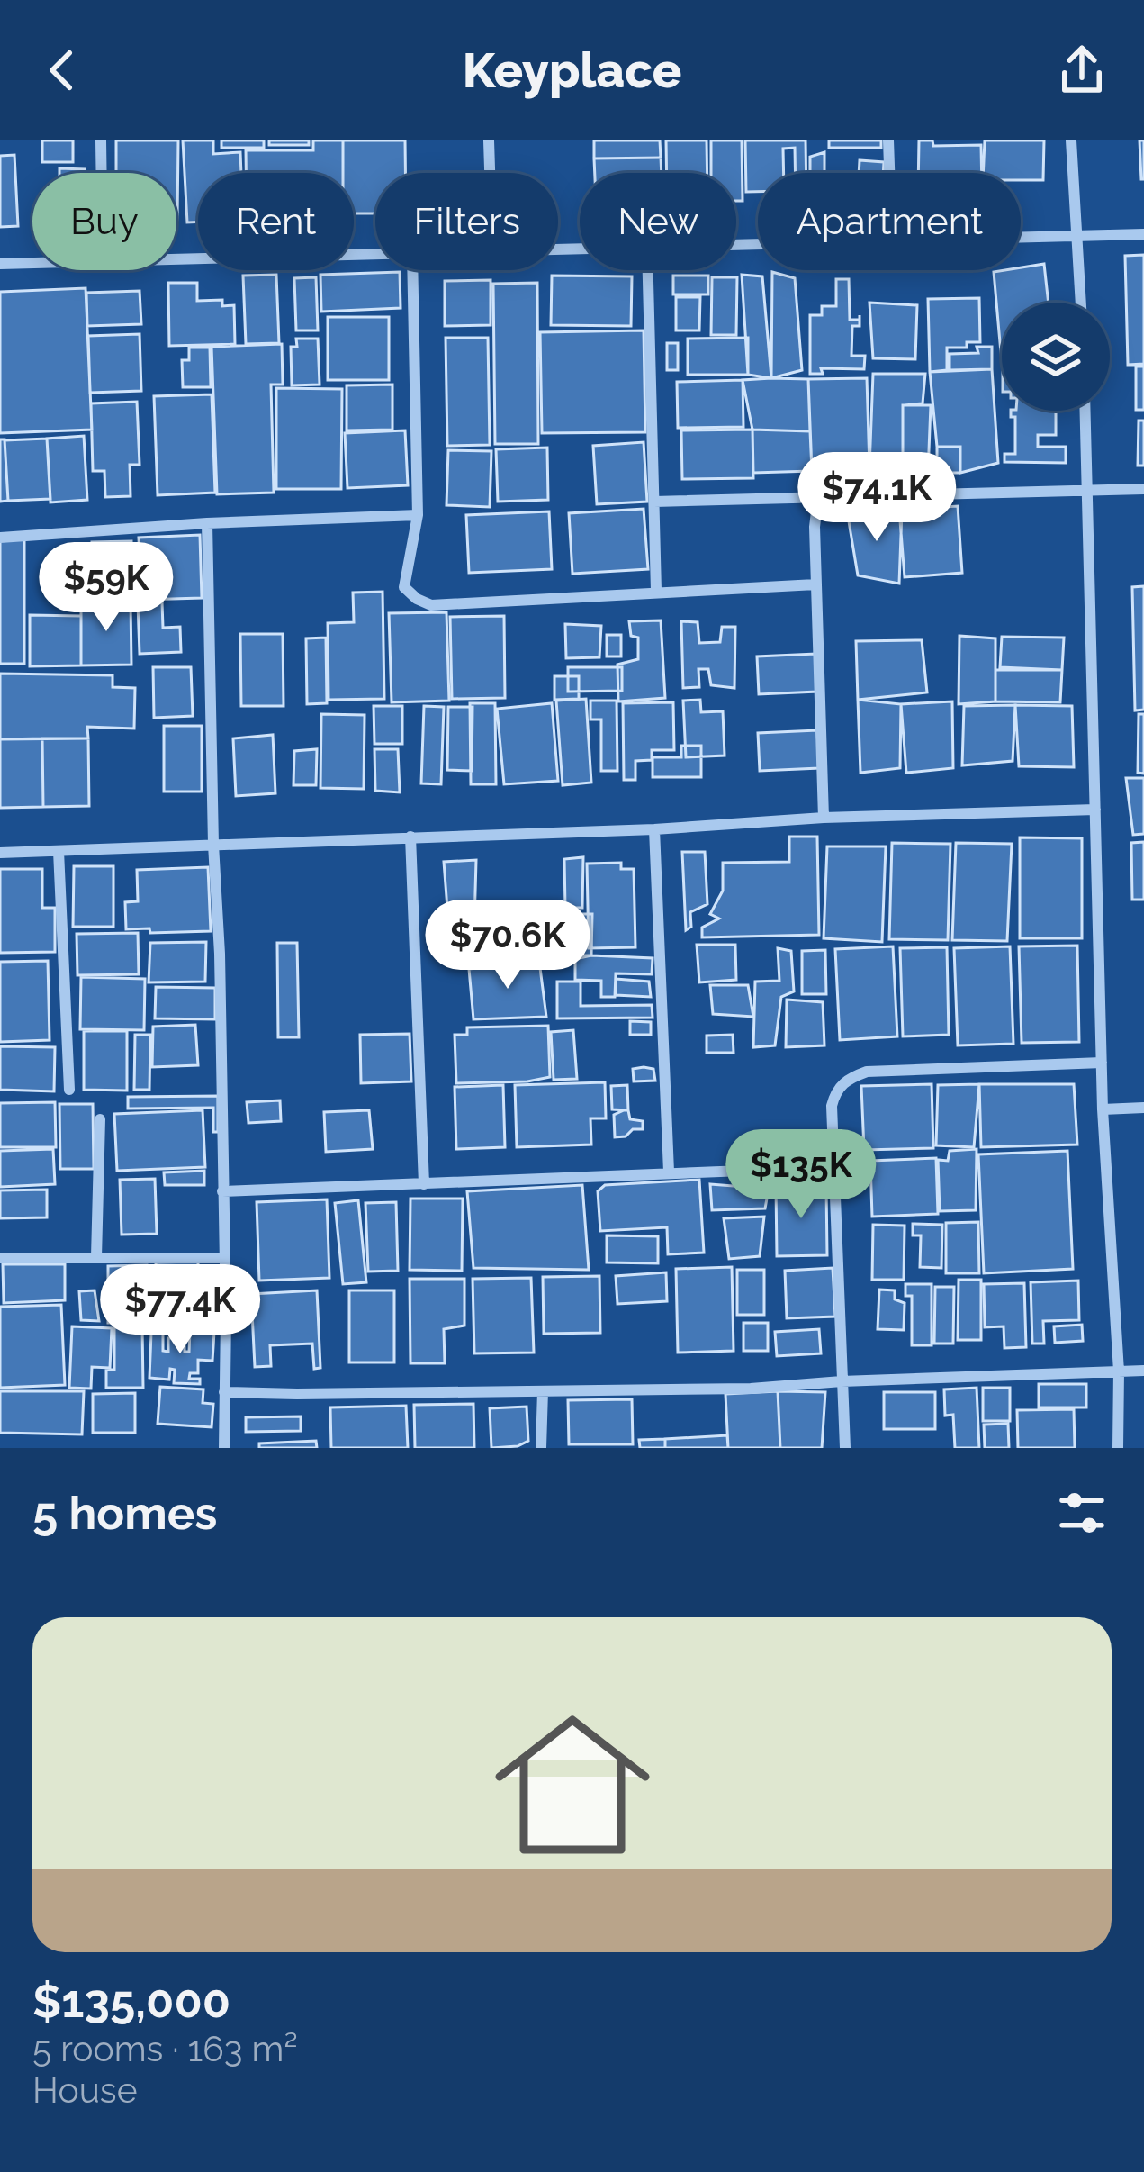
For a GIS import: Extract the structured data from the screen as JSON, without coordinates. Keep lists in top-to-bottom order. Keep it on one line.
{"page":{"header":"Keyplace","chip":["Buy","Rent","Filters","New","Apartment"],"price":["$74.1K","$59K","$70.6K","$135K","$77.4K"],"heading":"5 homes","list":[{"name":"$135,000","note":"5 rooms · 163 m² · House"}]}}
